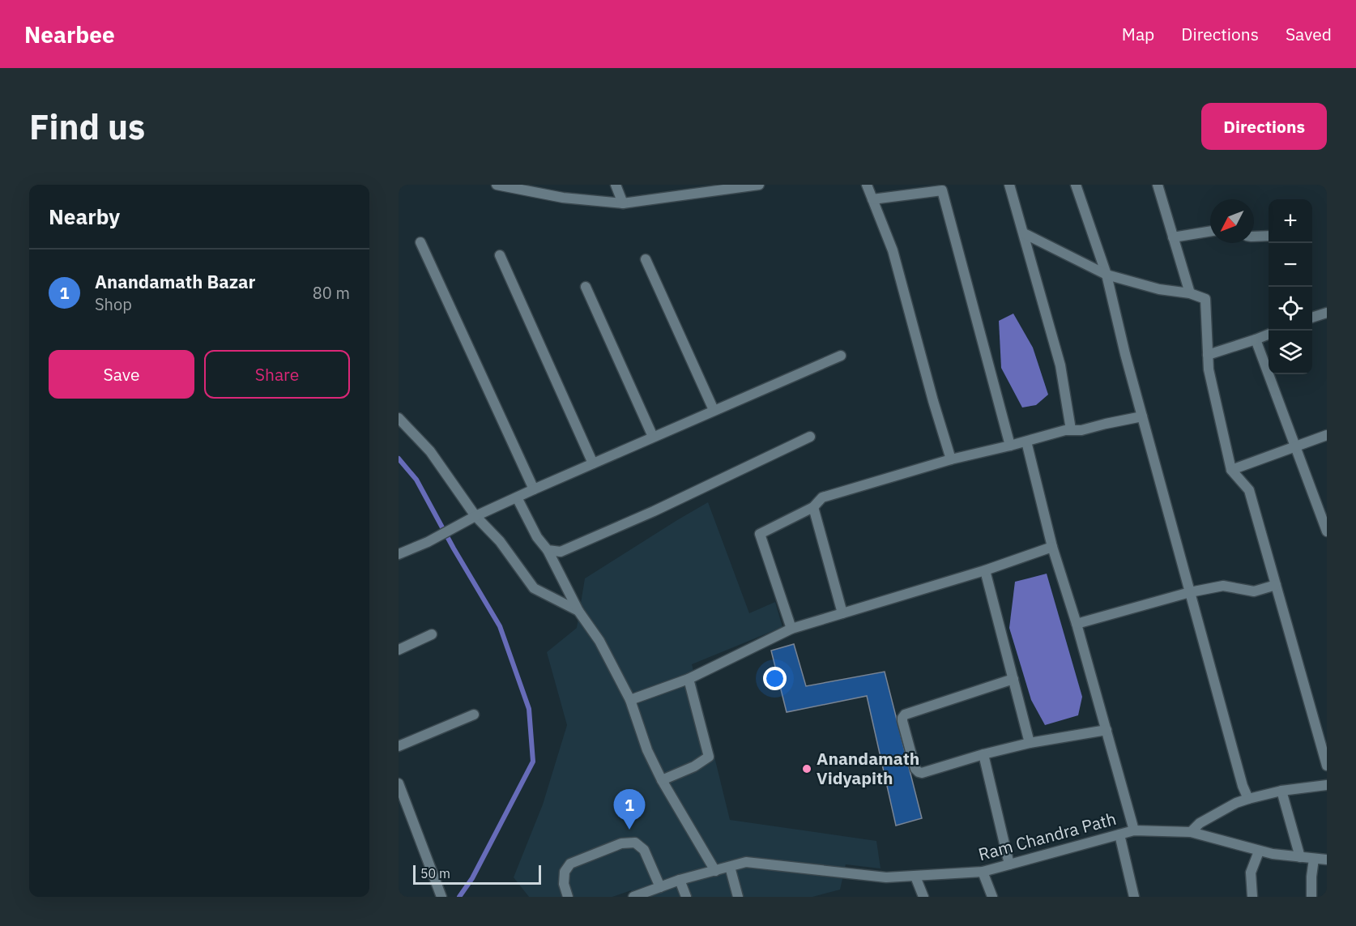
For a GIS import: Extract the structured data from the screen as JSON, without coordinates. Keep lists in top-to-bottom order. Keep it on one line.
{"streets":{"street":["Ram Chandra Path"]},"places":["Anandamath Vidyapith"],"scale_bar":"50 m","north":"bottom left","page":{"header":"Nearbee","nav":["Map","Directions","Saved"],"buttons":["Directions",["Save","Share"]],"title":"Find us","heading":"Nearby","map_buttons":["+","−"],"list":[{"mark":"1","name":"Anandamath Bazar","note":"Shop","value":"80 m"}],"pins":"1","scale":"50 m"}}
